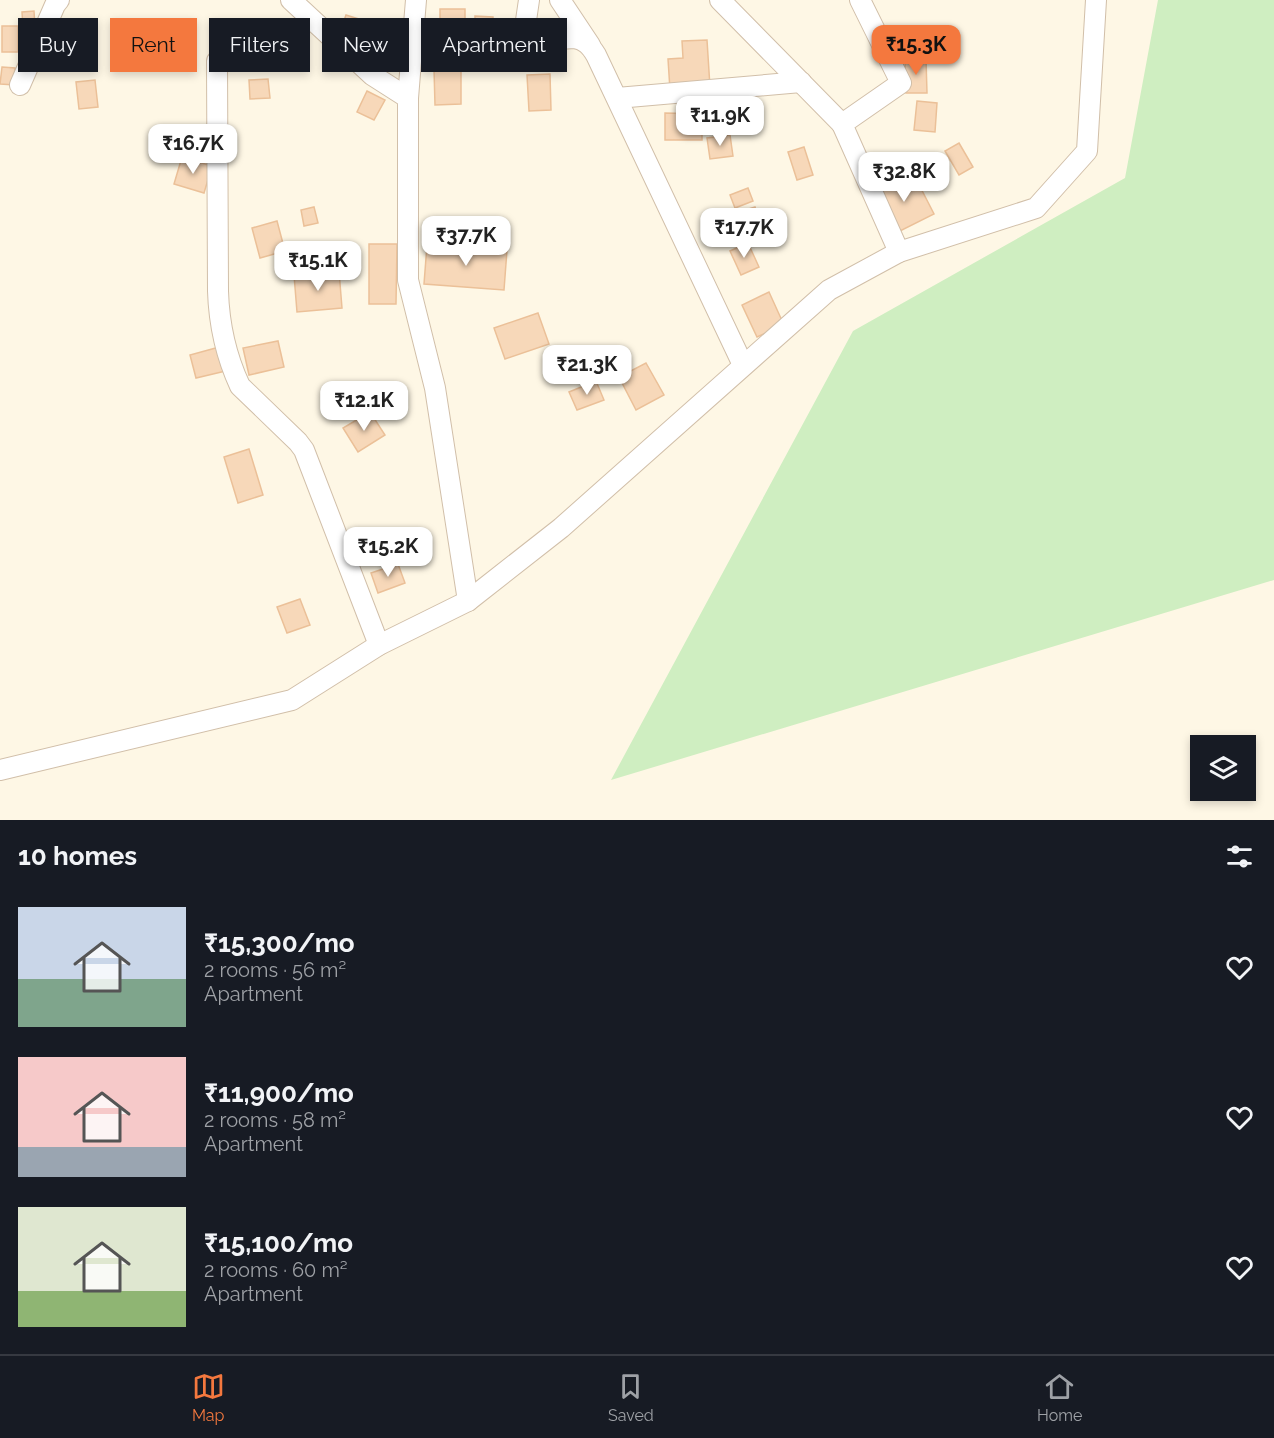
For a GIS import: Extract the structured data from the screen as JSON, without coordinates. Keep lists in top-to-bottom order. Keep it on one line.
{"page":{"chip":["Buy","Rent","Filters","New","Apartment"],"price":["₹15.3K","₹11.9K","₹16.7K","₹32.8K","₹17.7K","₹37.7K","₹15.1K","₹21.3K","₹12.1K","₹15.2K"],"heading":"10 homes","list":[{"name":"₹15,300/mo","note":"2 rooms · 56 m² · Apartment"},{"name":"₹11,900/mo","note":"2 rooms · 58 m² · Apartment"},{"name":"₹15,100/mo","note":"2 rooms · 60 m² · Apartment"}],"tabs":["Map","Saved","Home"]}}
